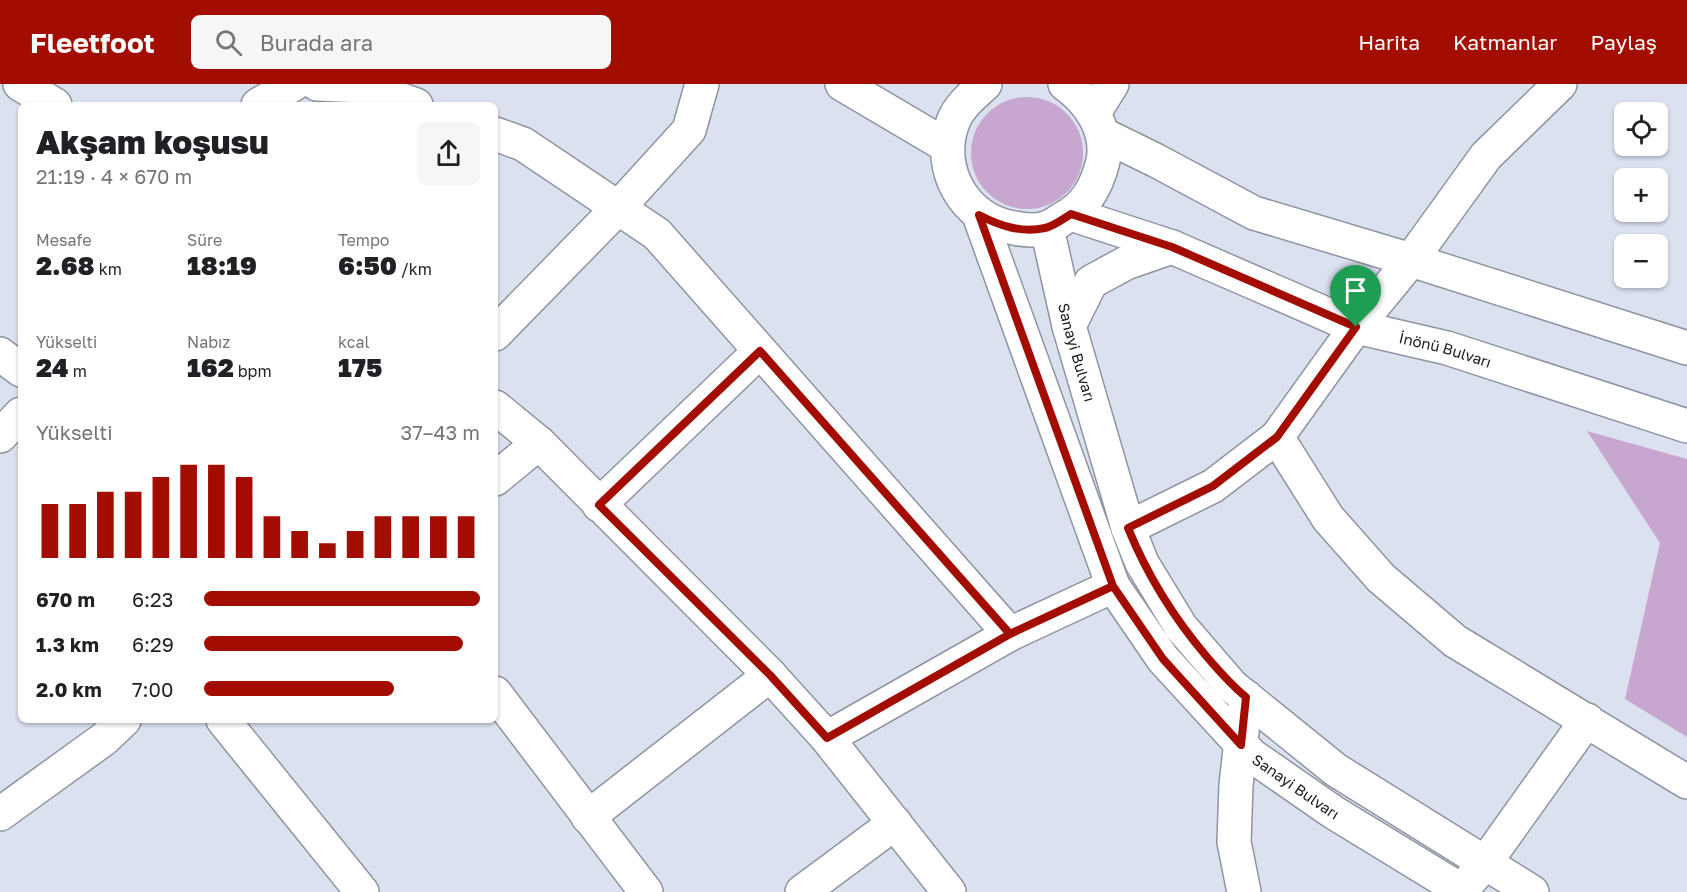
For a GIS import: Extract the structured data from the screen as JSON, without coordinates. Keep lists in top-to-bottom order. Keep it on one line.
{"streets":{"street":["İnönü Bulvarı","Sanayi Bulvarı"]},"crossings":[["İnönü Bulvarı","Sanayi Bulvarı"]],"page":{"header":"Fleetfoot","search":"Burada ara","nav":["Harita","Katmanlar","Paylaş"],"map_buttons":["+","−"],"heading":["Akşam koşusu","21:19 · 4 × 670 m"],"stats":[["Mesafe","2.68 km"],["Süre","18:19"],["Tempo","6:50 /km"],["Yükselti","24 m"],["Nabız","162 bpm"],["kcal","175"]],"chart":["Yükselti","37–43 m"],"list":[{"name":"670 m","note":"6:23"},{"name":"1.3 km","note":"6:29"},{"name":"2.0 km","note":"7:00"}]}}
